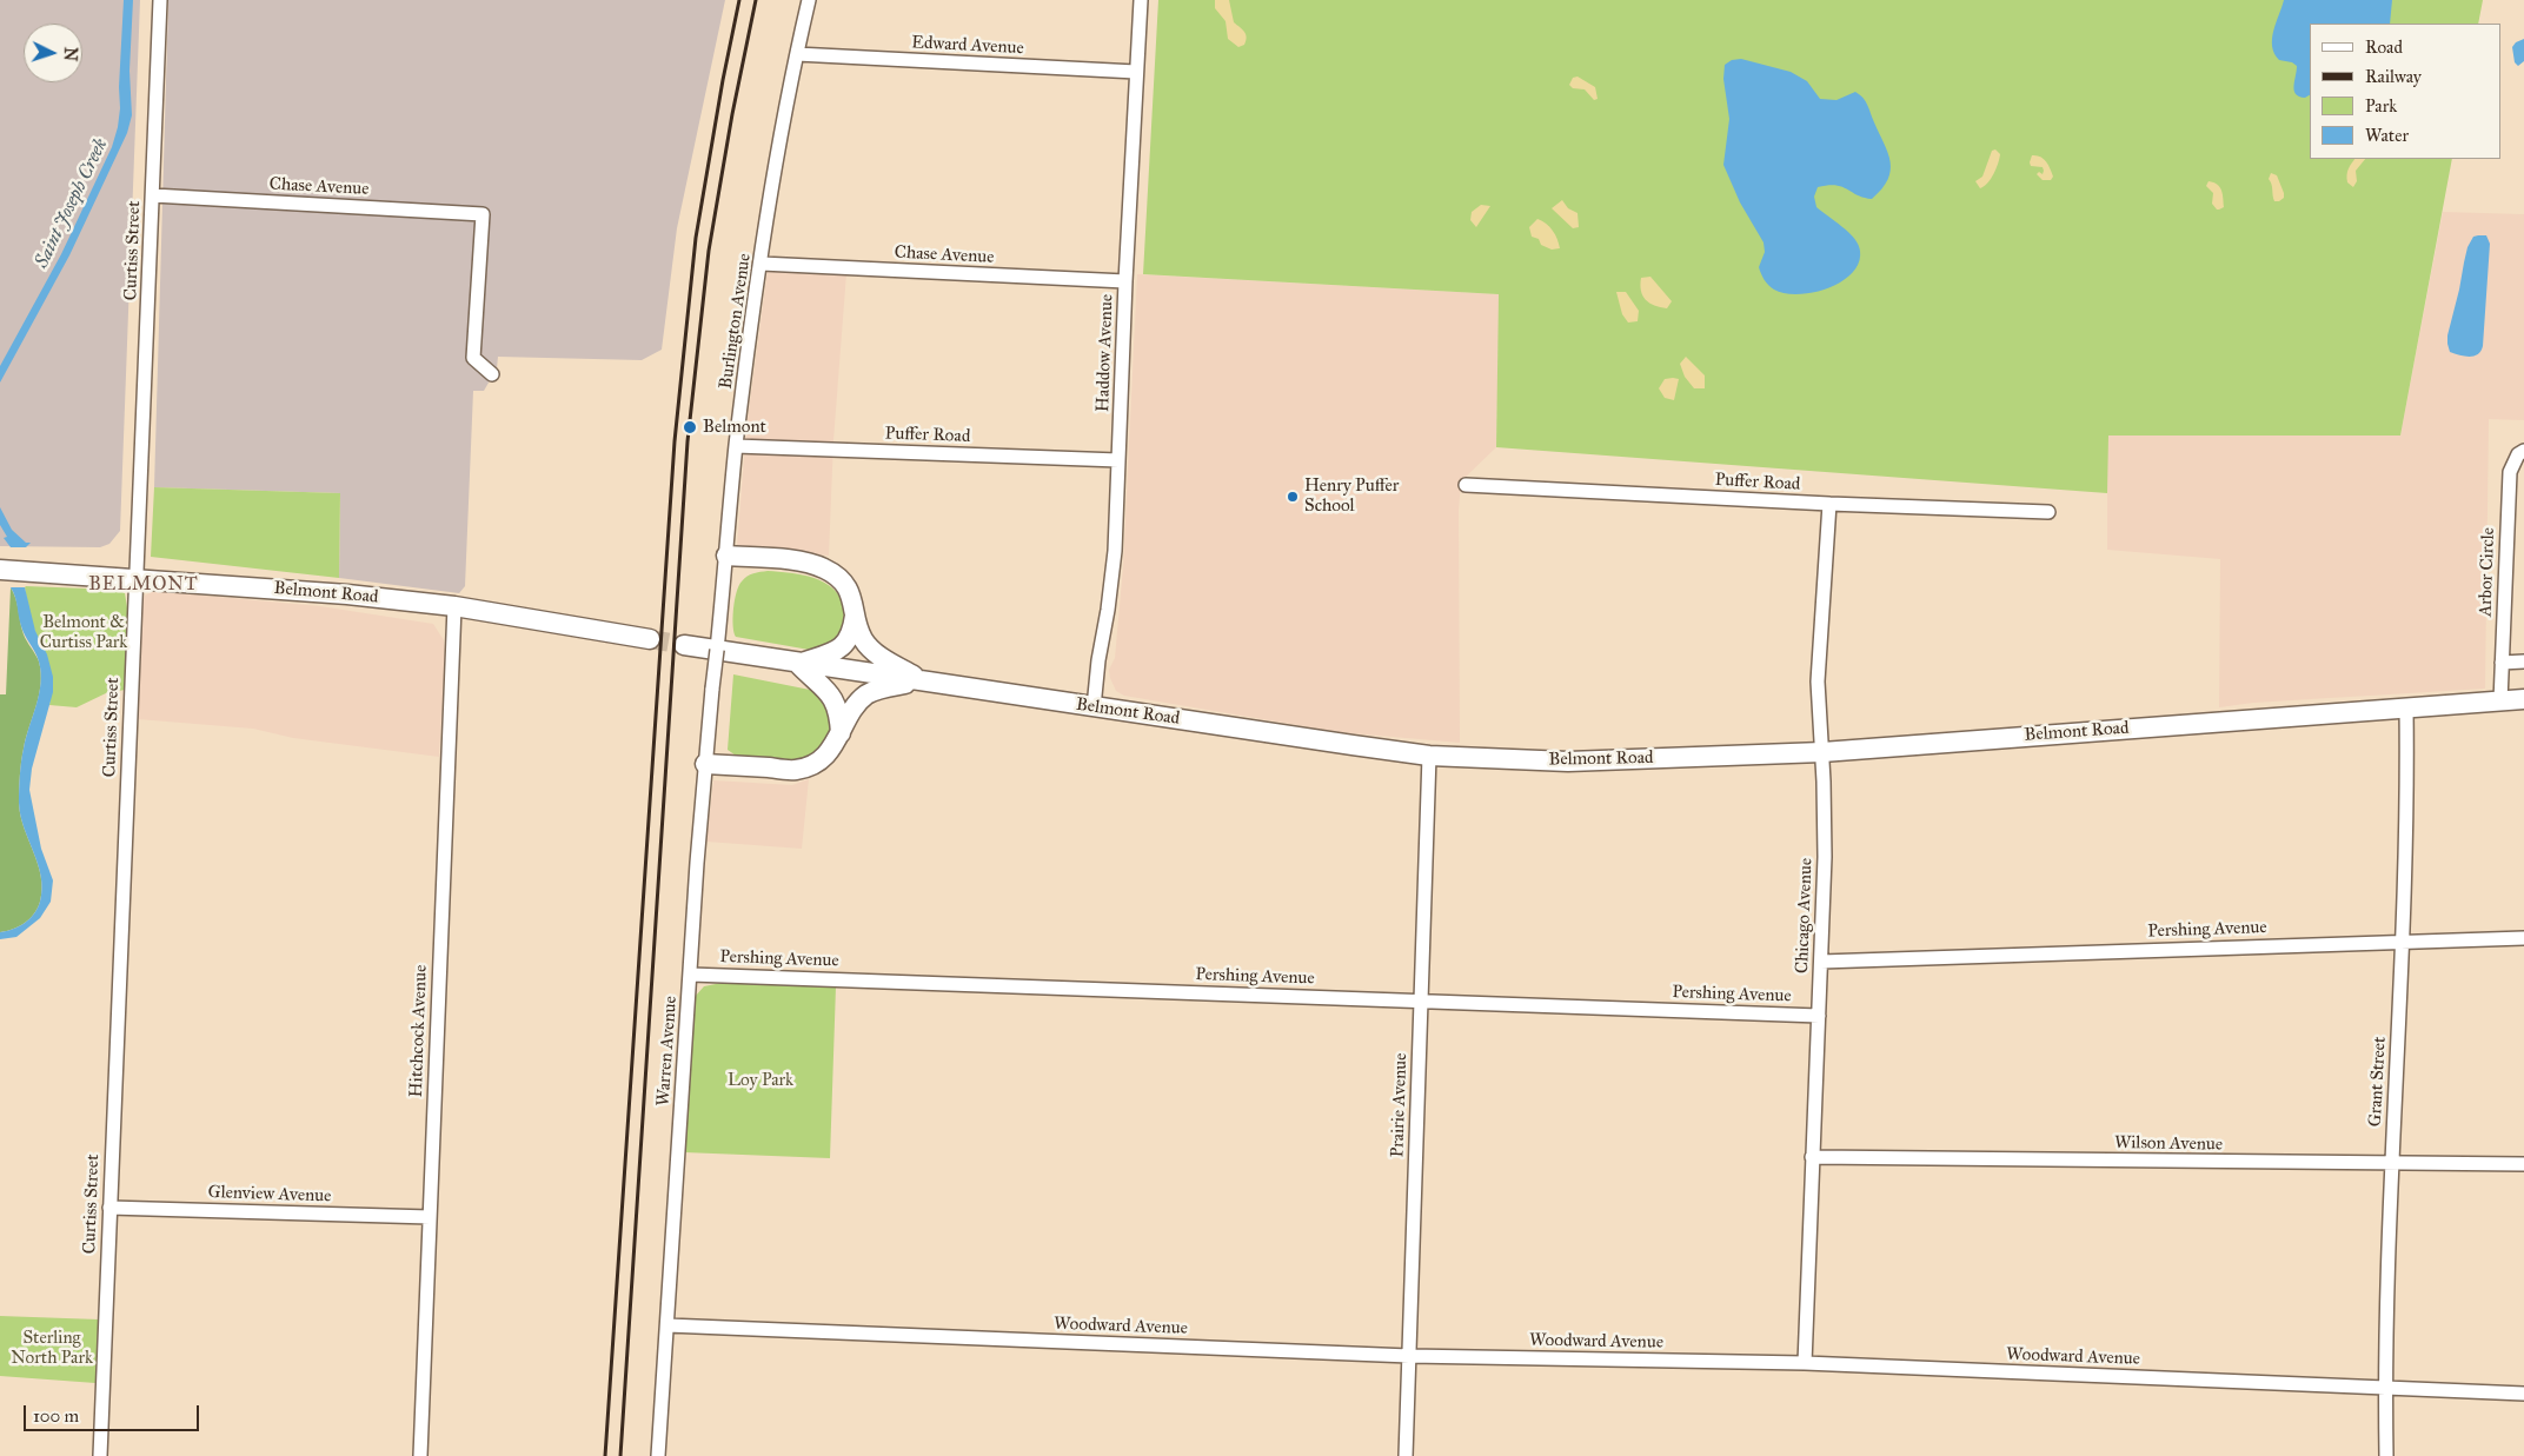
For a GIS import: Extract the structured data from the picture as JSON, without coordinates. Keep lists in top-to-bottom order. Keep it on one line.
{"streets":{"main road":["Belmont Road"],"street":["Edward Avenue","Chase Avenue","Curtiss Street","Burlington Avenue","Haddow Avenue","Puffer Road","Arbor Circle","Chicago Avenue","Pershing Avenue","Hitchcock Avenue","Warren Avenue","Grant Street","Prairie Avenue","Wilson Avenue","Glenview Avenue","Woodward Avenue"]},"crossings":[["Edward Avenue","Burlington Avenue"],["Edward Avenue","Haddow Avenue"],["Chase Avenue","Curtiss Street"],["Chase Avenue","Burlington Avenue"],["Chase Avenue","Haddow Avenue"],["Curtiss Street","Belmont Road"],["Curtiss Street","Glenview Avenue"],["Burlington Avenue","Puffer Road"],["Burlington Avenue","Warren Avenue"],["Haddow Avenue","Puffer Road"],["Haddow Avenue","Belmont Road"],["Puffer Road","Chicago Avenue"],["Arbor Circle","Belmont Road"],["Belmont Road","Chicago Avenue"],["Belmont Road","Hitchcock Avenue"],["Belmont Road","Grant Street"],["Belmont Road","Prairie Avenue"],["Chicago Avenue","Pershing Avenue"],["Chicago Avenue","Wilson Avenue"],["Chicago Avenue","Woodward Avenue"],["Pershing Avenue","Warren Avenue"],["Pershing Avenue","Grant Street"],["Pershing Avenue","Prairie Avenue"],["Hitchcock Avenue","Glenview Avenue"],["Warren Avenue","Woodward Avenue"],["Grant Street","Wilson Avenue"],["Grant Street","Woodward Avenue"],["Prairie Avenue","Woodward Avenue"]],"districts":["BELMONT"],"water":["Saint Joseph Creek"],"parks":["Belmont & Curtiss Park","Loy Park","Sterling North Park"],"places":["Belmont","Henry Puffer School"],"legend":["Road","Railway","Park","Water"],"scale_bar":"100 m","north":"right"}
